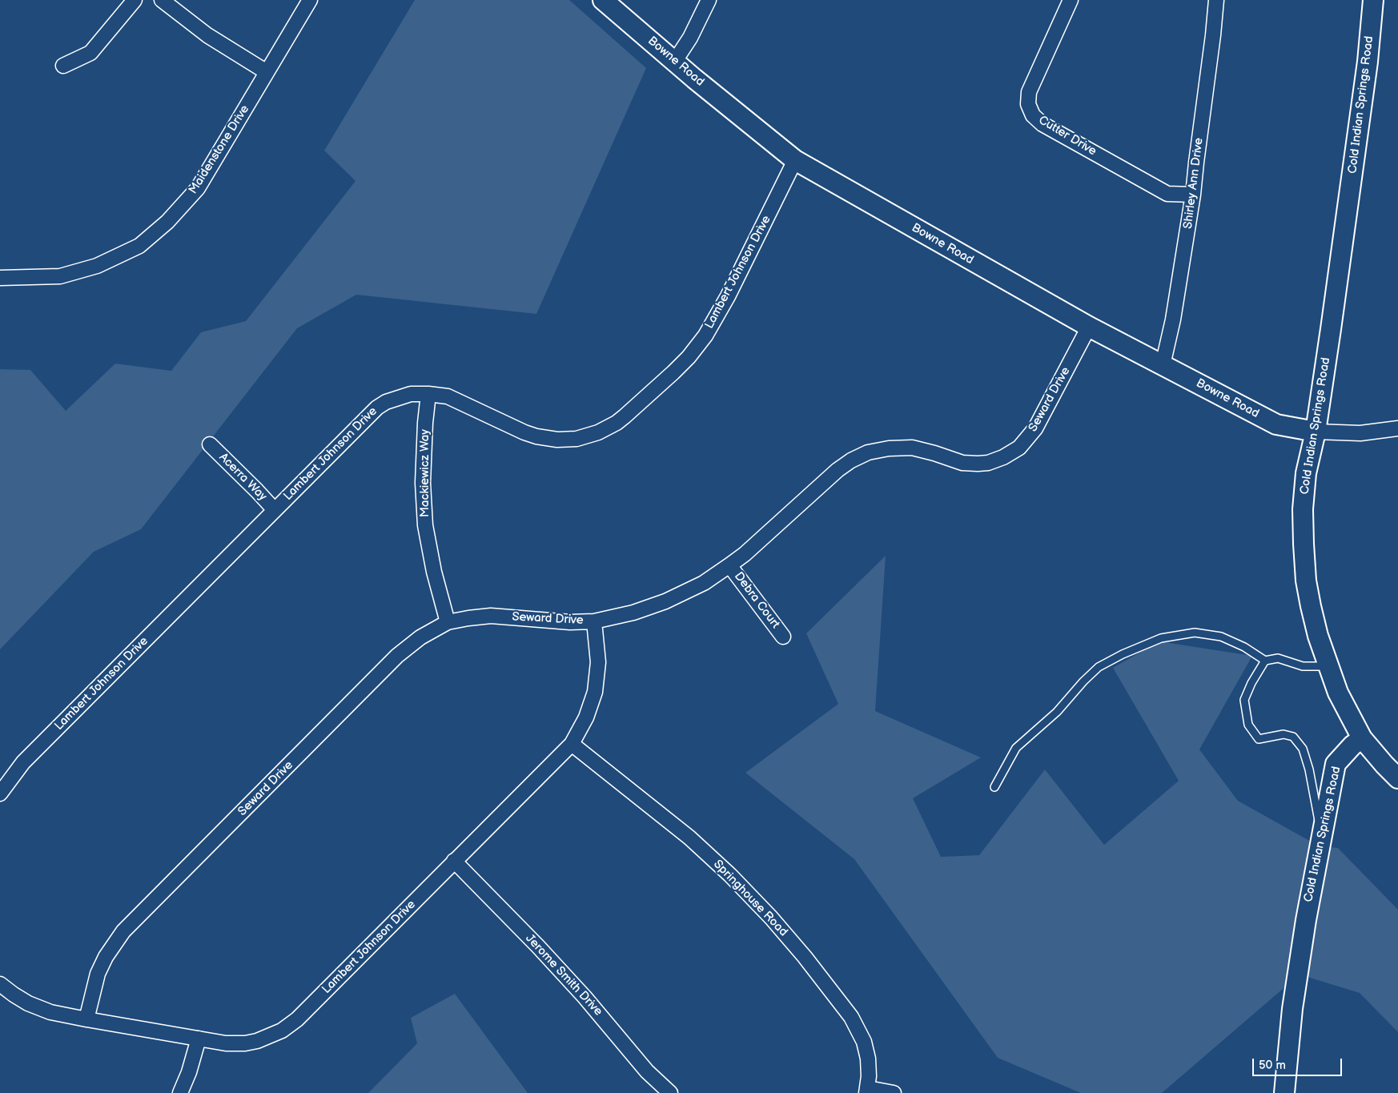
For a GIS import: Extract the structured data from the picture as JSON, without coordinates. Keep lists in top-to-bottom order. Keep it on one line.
{"streets":{"street":["Bowne Road","Cold Indian Springs Road","Cutter Drive","Maidenstone Drive","Shirley Ann Drive","Lambert Johnson Drive","Seward Drive","Mackiewicz Way","Acerra Way","Debra Court","Springhouse Road","Jerome Smith Drive"]},"crossings":[["Bowne Road","Cold Indian Springs Road"],["Bowne Road","Shirley Ann Drive"],["Bowne Road","Lambert Johnson Drive"],["Bowne Road","Seward Drive"],["Cutter Drive","Shirley Ann Drive"],["Lambert Johnson Drive","Seward Drive"],["Lambert Johnson Drive","Mackiewicz Way"],["Lambert Johnson Drive","Acerra Way"],["Lambert Johnson Drive","Springhouse Road"],["Lambert Johnson Drive","Jerome Smith Drive"],["Seward Drive","Mackiewicz Way"],["Seward Drive","Debra Court"]],"scale_bar":"50 m"}
